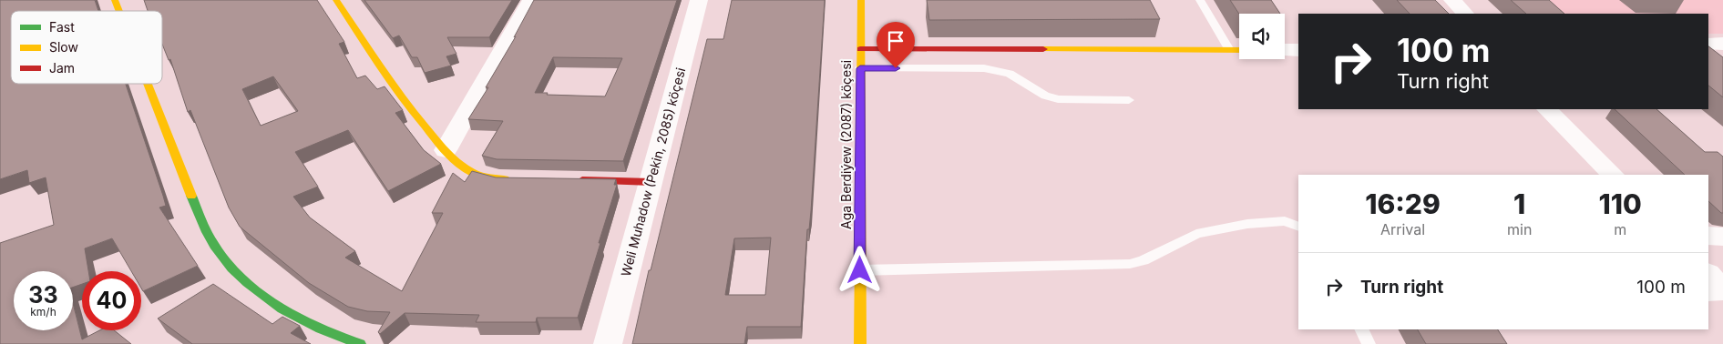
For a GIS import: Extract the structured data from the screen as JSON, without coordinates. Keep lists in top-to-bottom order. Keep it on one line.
{"streets":{"street":["Aga Berdiýew (2087) köçesi","Weli Muhadow (Pekin, 2085) köçesi"]},"legend":["Fast","Slow","Jam"],"page":{"turn":["100 m","Turn right"],"eta":["16:29","Arrival","1","min","110","m"],"list":[{"name":"Turn right","value":"100 m"}],"speed":"33 km/h","limit":"40"}}
